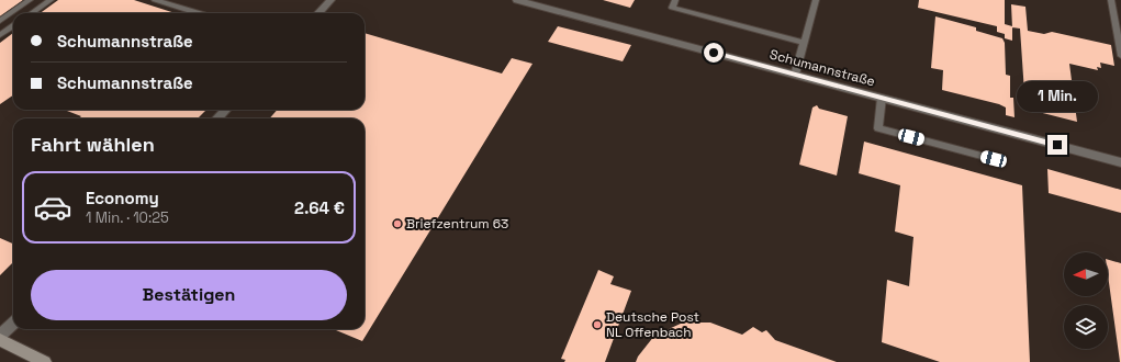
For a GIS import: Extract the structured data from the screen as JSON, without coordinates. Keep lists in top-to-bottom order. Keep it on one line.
{"streets":{"street":["Schumannstraße"]},"places":["Briefzentrum 63","Deutsche Post NL Offenbach"],"north":"left","page":{"banner":["Schumannstraße","Schumannstraße"],"bubble":"1 Min.","heading":"Fahrt wählen","list":[{"name":"Economy","note":"1 Min. · 10:25","value":"2.64 €"}],"buttons":"Bestätigen"}}
